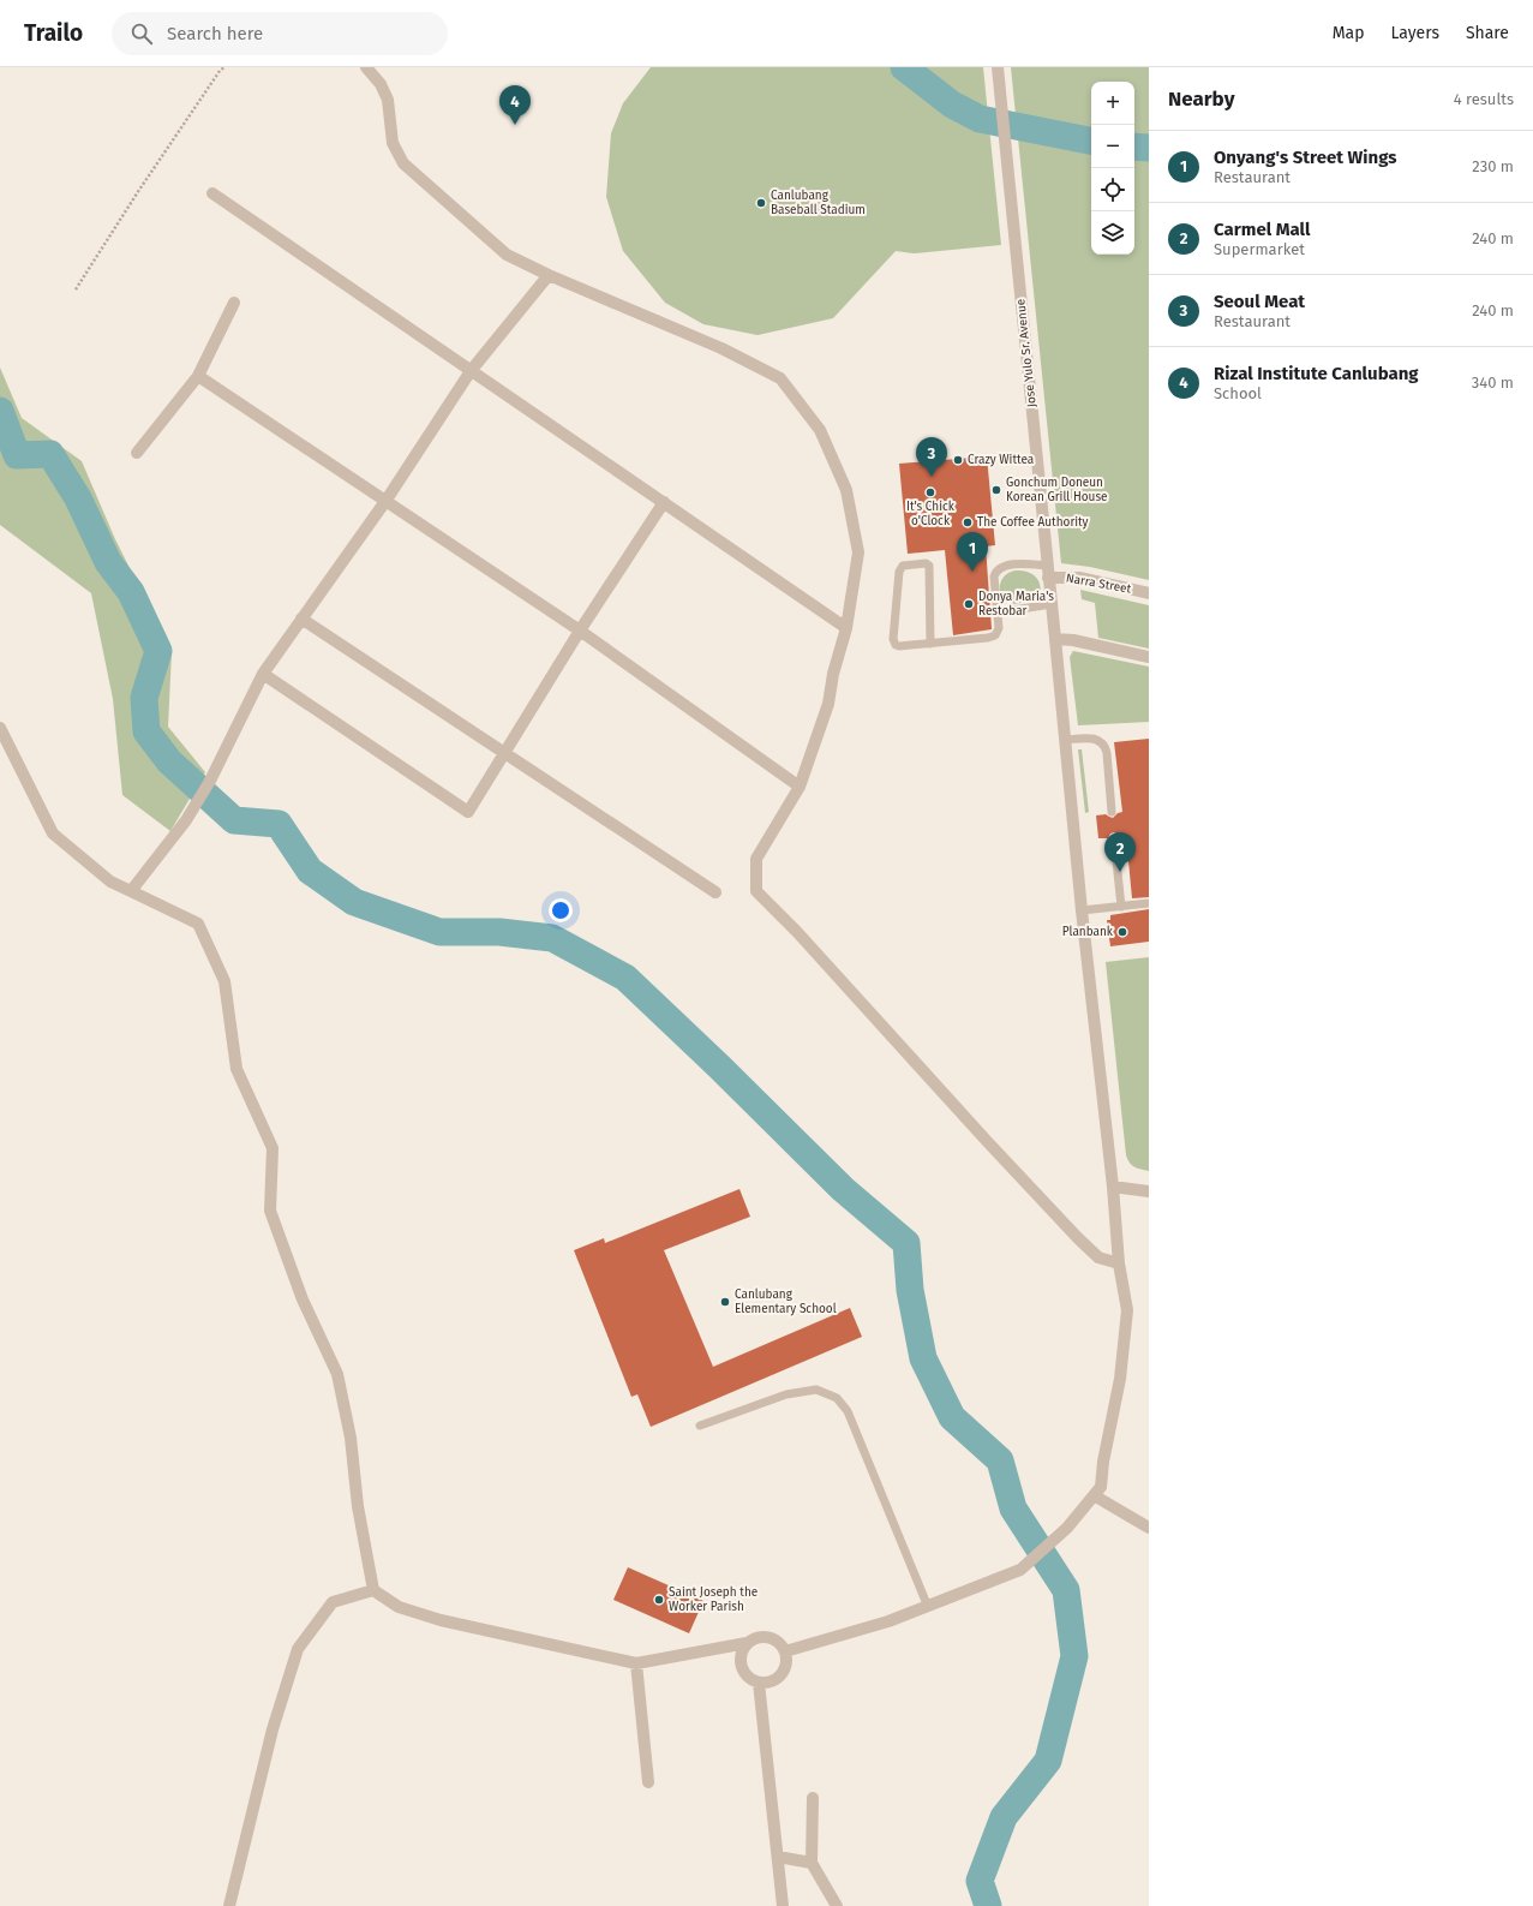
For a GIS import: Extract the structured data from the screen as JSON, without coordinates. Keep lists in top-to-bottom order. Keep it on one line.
{"streets":{"street":["Jose Yulo Sr. Avenue","Narra Street"]},"crossings":[["Jose Yulo Sr. Avenue","Narra Street"]],"places":["Canlubang Baseball Stadium","Crazy Wittea","Gonchum Doneun Korean Grill House","It's Chick o'Clock","The Coffee Authority","Donya Maria's Restobar","Planbank","Canlubang Elementary School","Saint Joseph the Worker Parish"],"page":{"header":"Trailo","search":"Search here","nav":["Map","Layers","Share"],"heading":["Nearby","4 results"],"map_buttons":["+","−"],"pins":["4","3","1","2"],"list":[{"mark":"1","name":"Onyang's Street Wings","note":"Restaurant","value":"230 m"},{"mark":"2","name":"Carmel Mall","note":"Supermarket","value":"240 m"},{"mark":"3","name":"Seoul Meat","note":"Restaurant","value":"240 m"},{"mark":"4","name":"Rizal Institute Canlubang","note":"School","value":"340 m"}]}}
